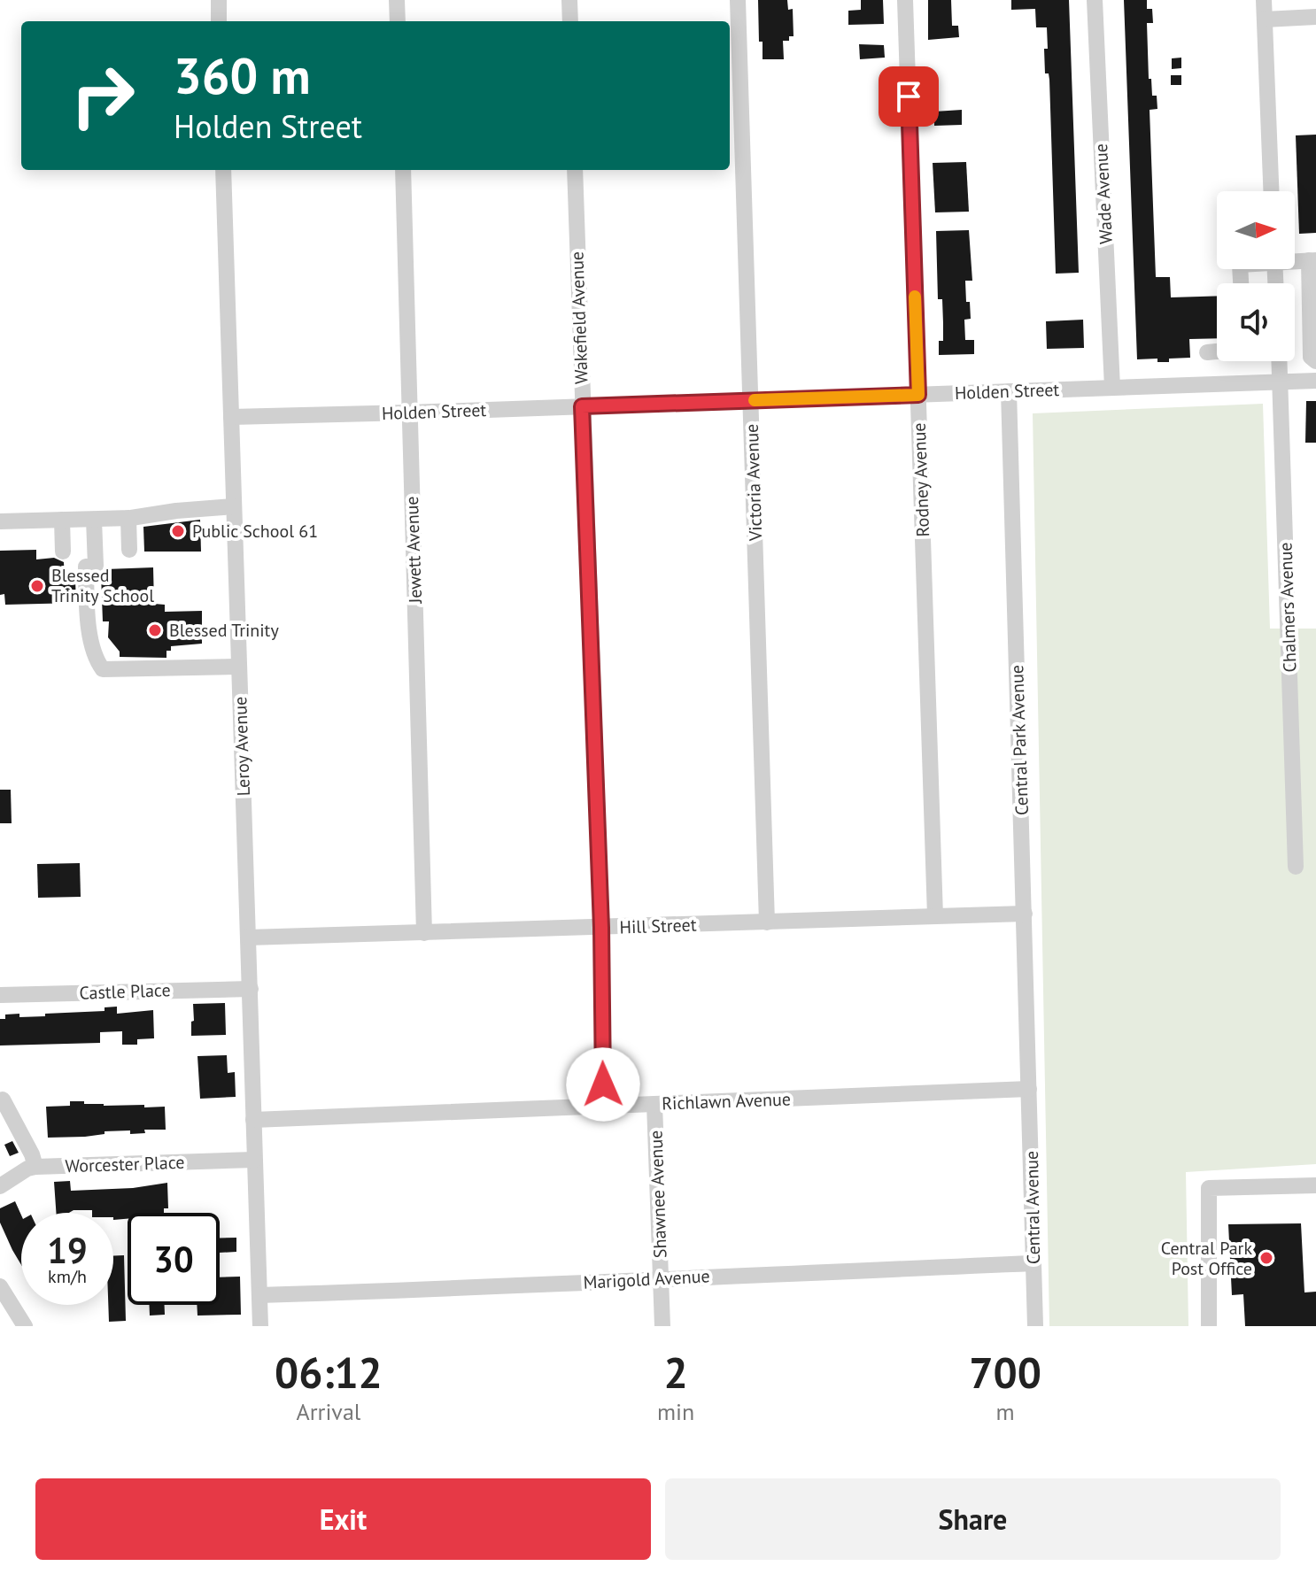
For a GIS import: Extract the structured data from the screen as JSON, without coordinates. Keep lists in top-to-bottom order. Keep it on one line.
{"streets":{"street":["Wade Avenue","Wakefield Avenue","Holden Street","Rodney Avenue","Victoria Avenue","Jewett Avenue","Chalmers Avenue","Central Park Avenue","Leroy Avenue","Hill Street","Castle Place","Richlawn Avenue","Worcester Place","Shawnee Avenue","Central Avenue","Marigold Avenue"]},"crossings":[["Wade Avenue","Holden Street"],["Wakefield Avenue","Holden Street"],["Wakefield Avenue","Hill Street"],["Wakefield Avenue","Richlawn Avenue"],["Holden Street","Rodney Avenue"],["Holden Street","Victoria Avenue"],["Holden Street","Jewett Avenue"],["Holden Street","Chalmers Avenue"],["Holden Street","Central Park Avenue"],["Holden Street","Leroy Avenue"],["Rodney Avenue","Hill Street"],["Victoria Avenue","Hill Street"],["Jewett Avenue","Hill Street"],["Central Park Avenue","Hill Street"],["Central Park Avenue","Richlawn Avenue"],["Central Park Avenue","Central Avenue"],["Leroy Avenue","Hill Street"],["Leroy Avenue","Castle Place"],["Leroy Avenue","Richlawn Avenue"],["Leroy Avenue","Worcester Place"],["Leroy Avenue","Marigold Avenue"],["Richlawn Avenue","Shawnee Avenue"],["Richlawn Avenue","Central Avenue"],["Shawnee Avenue","Marigold Avenue"],["Central Avenue","Marigold Avenue"]],"places":["Public School 61","Blessed Trinity School","Blessed Trinity","Central Park Post Office"],"north":"right","page":{"turn":["360 m","Holden Street"],"speed":"19 km/h","limit":"30","eta":["06:12","Arrival","2","min","700","m"],"buttons":["Exit","Share"]}}
